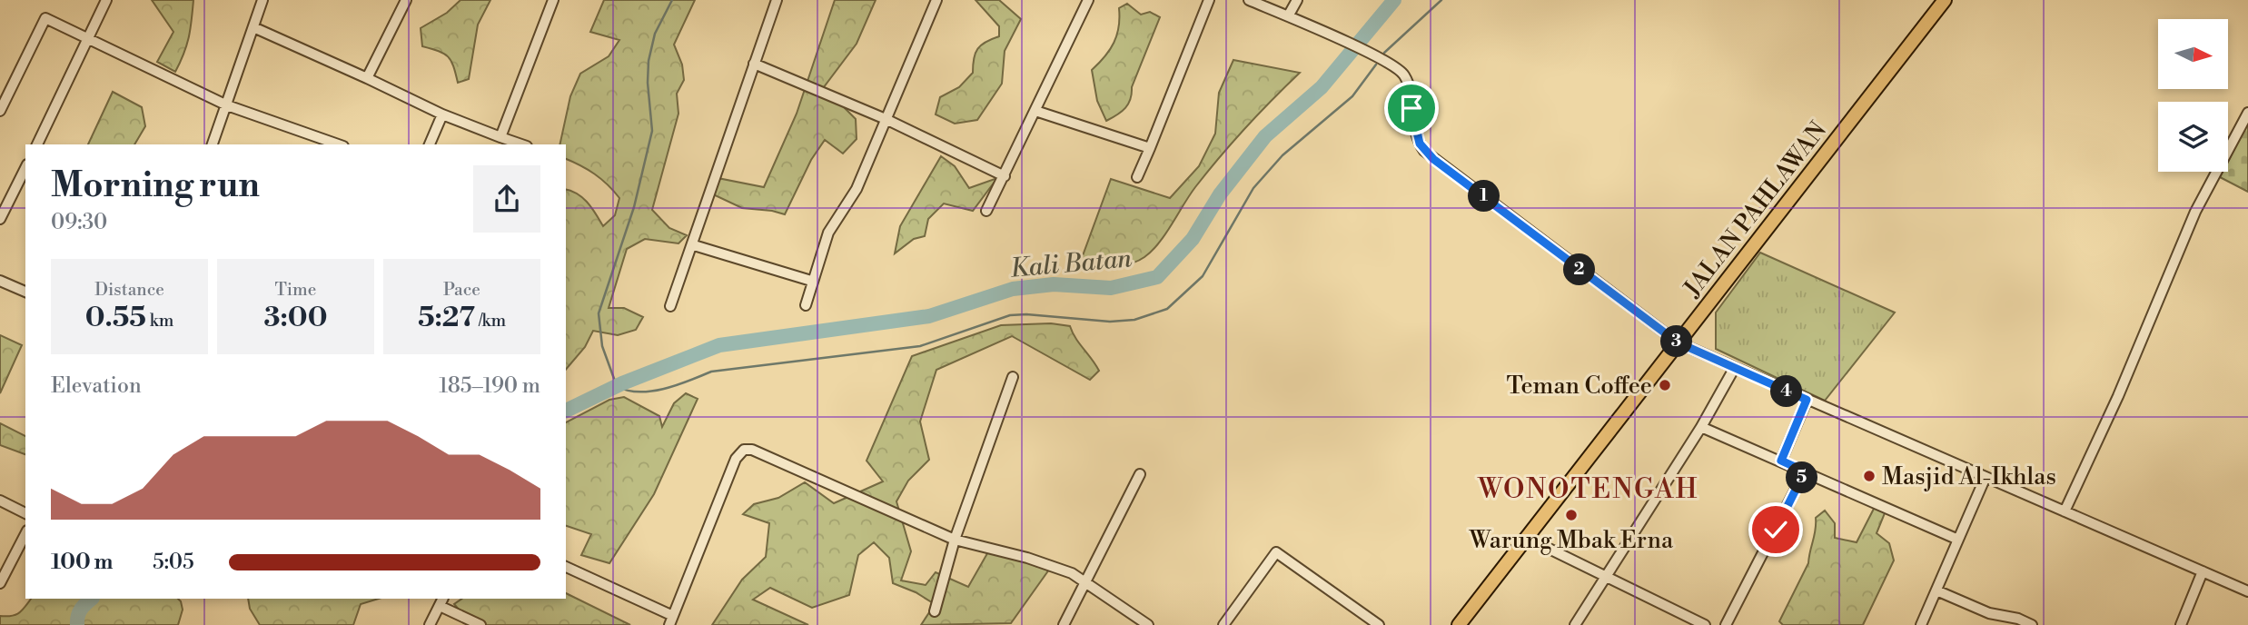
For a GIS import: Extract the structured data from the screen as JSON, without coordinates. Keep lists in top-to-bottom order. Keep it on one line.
{"streets":{"main road":["JALAN PAHLAWAN"]},"districts":["WONOTENGAH"],"water":["Kali Batan"],"places":["Teman Coffee","Masjid Al-Ikhlas","Warung Mbak Erna"],"north":"right","page":{"heading":["Morning run","09:30"],"pins":["1","2","3","4","5"],"stats":[["Distance","0.55 km"],["Time","3:00"],["Pace","5:27 /km"]],"chart":["Elevation","185–190 m"],"list":[{"name":"100 m","note":"5:05"}]}}
